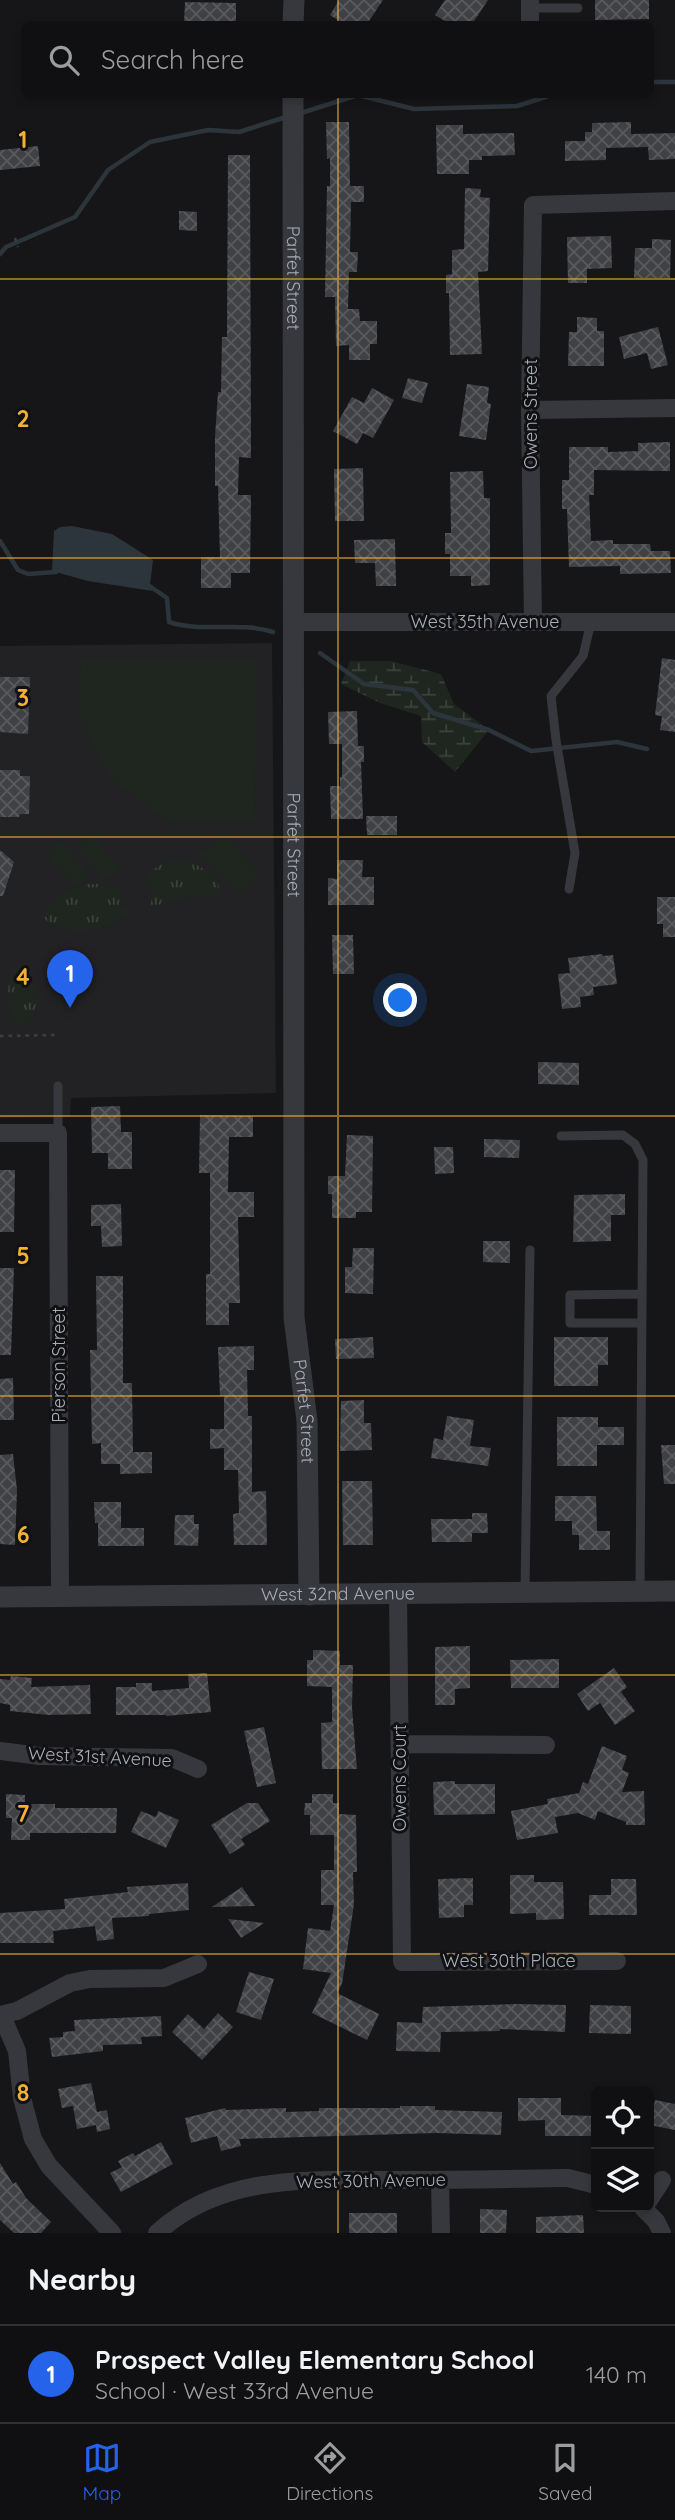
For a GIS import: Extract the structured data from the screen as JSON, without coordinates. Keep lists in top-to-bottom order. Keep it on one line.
{"streets":{"street":["Parfet Street","Owens Street","West 35th Avenue","Pierson Street","West 32nd Avenue","West 31st Avenue","Owens Court","West 30th Place","West 30th Avenue"]},"crossings":[["Parfet Street","West 35th Avenue"],["Parfet Street","West 32nd Avenue"],["Owens Street","West 35th Avenue"],["Pierson Street","West 32nd Avenue"],["West 32nd Avenue","Owens Court"],["Owens Court","West 30th Place"]],"page":{"search":"Search here","pins":"1","heading":"Nearby","list":[{"mark":"1","name":"Prospect Valley Elementary School","note":"School · West 33rd Avenue","value":"140 m"}],"nav":["Map","Directions","Saved"]},"grid":{"rows":["1","2","3","4","5","6","7","8"]}}
